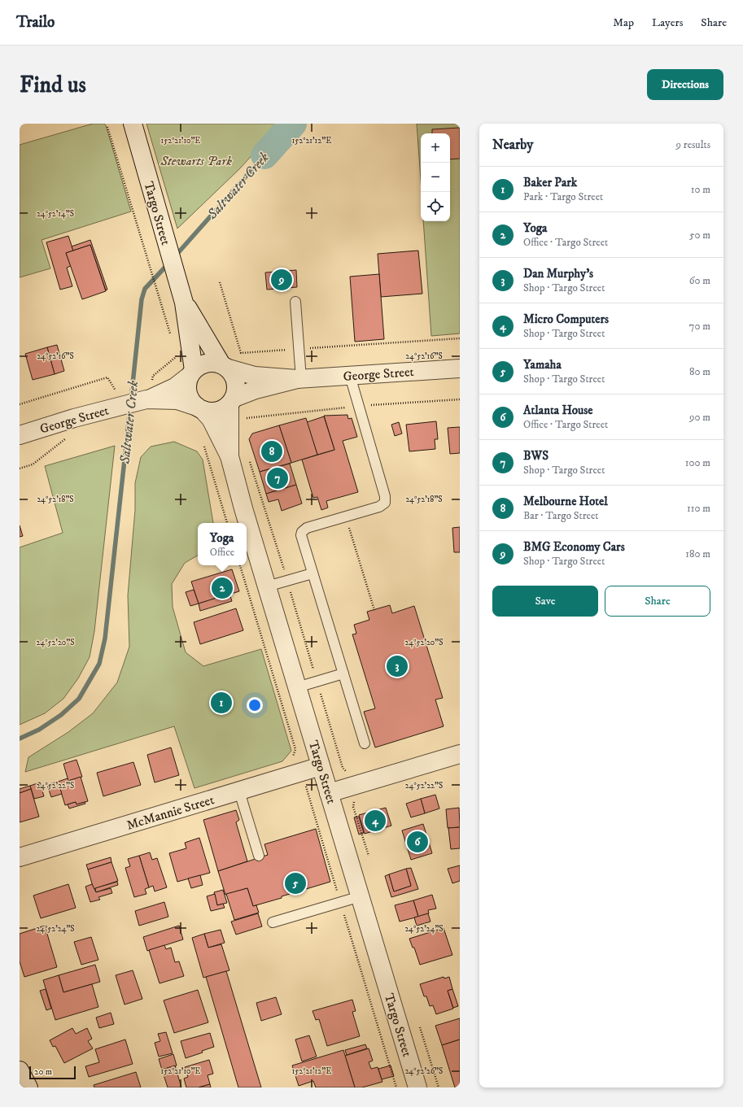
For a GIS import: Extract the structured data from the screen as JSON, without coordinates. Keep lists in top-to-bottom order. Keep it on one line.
{"streets":{"street":["Targo Street","George Street","McMannie Street"]},"crossings":[["Targo Street","George Street"],["Targo Street","McMannie Street"]],"water":["Saltwater Creek"],"parks":["Stewarts Park"],"scale_bar":"20 m","page":{"header":"Trailo","nav":["Map","Layers","Share"],"buttons":["Directions",["Save","Share"]],"title":"Find us","heading":["Nearby","9 results"],"map_buttons":["+","−"],"list":[{"mark":"1","name":"Baker Park","note":"Park · Targo Street","value":"10 m"},{"mark":"2","name":"Yoga","note":"Office · Targo Street","value":"50 m"},{"mark":"3","name":"Dan Murphy's","note":"Shop · Targo Street","value":"60 m"},{"mark":"4","name":"Micro Computers","note":"Shop · Targo Street","value":"70 m"},{"mark":"5","name":"Yamaha","note":"Shop · Targo Street","value":"80 m"},{"mark":"6","name":"Atlanta House","note":"Office · Targo Street","value":"90 m"},{"mark":"7","name":"BWS","note":"Shop · Targo Street","value":"100 m"},{"mark":"8","name":"Melbourne Hotel","note":"Bar · Targo Street","value":"110 m"},{"mark":"9","name":"BMG Economy Cars","note":"Shop · Targo Street","value":"180 m"}],"pins":["9","8","7","2","3","1","4","6","5"],"popup":["Yoga","Office"],"scale":"20 m"},"coordinates":["152°21'10\"E","152°21'12\"E","24°52'14\"S","24°52'16\"S","24°52'18\"S","24°52'20\"S","24°52'22\"S","24°52'24\"S","24°52'26\"S"]}
